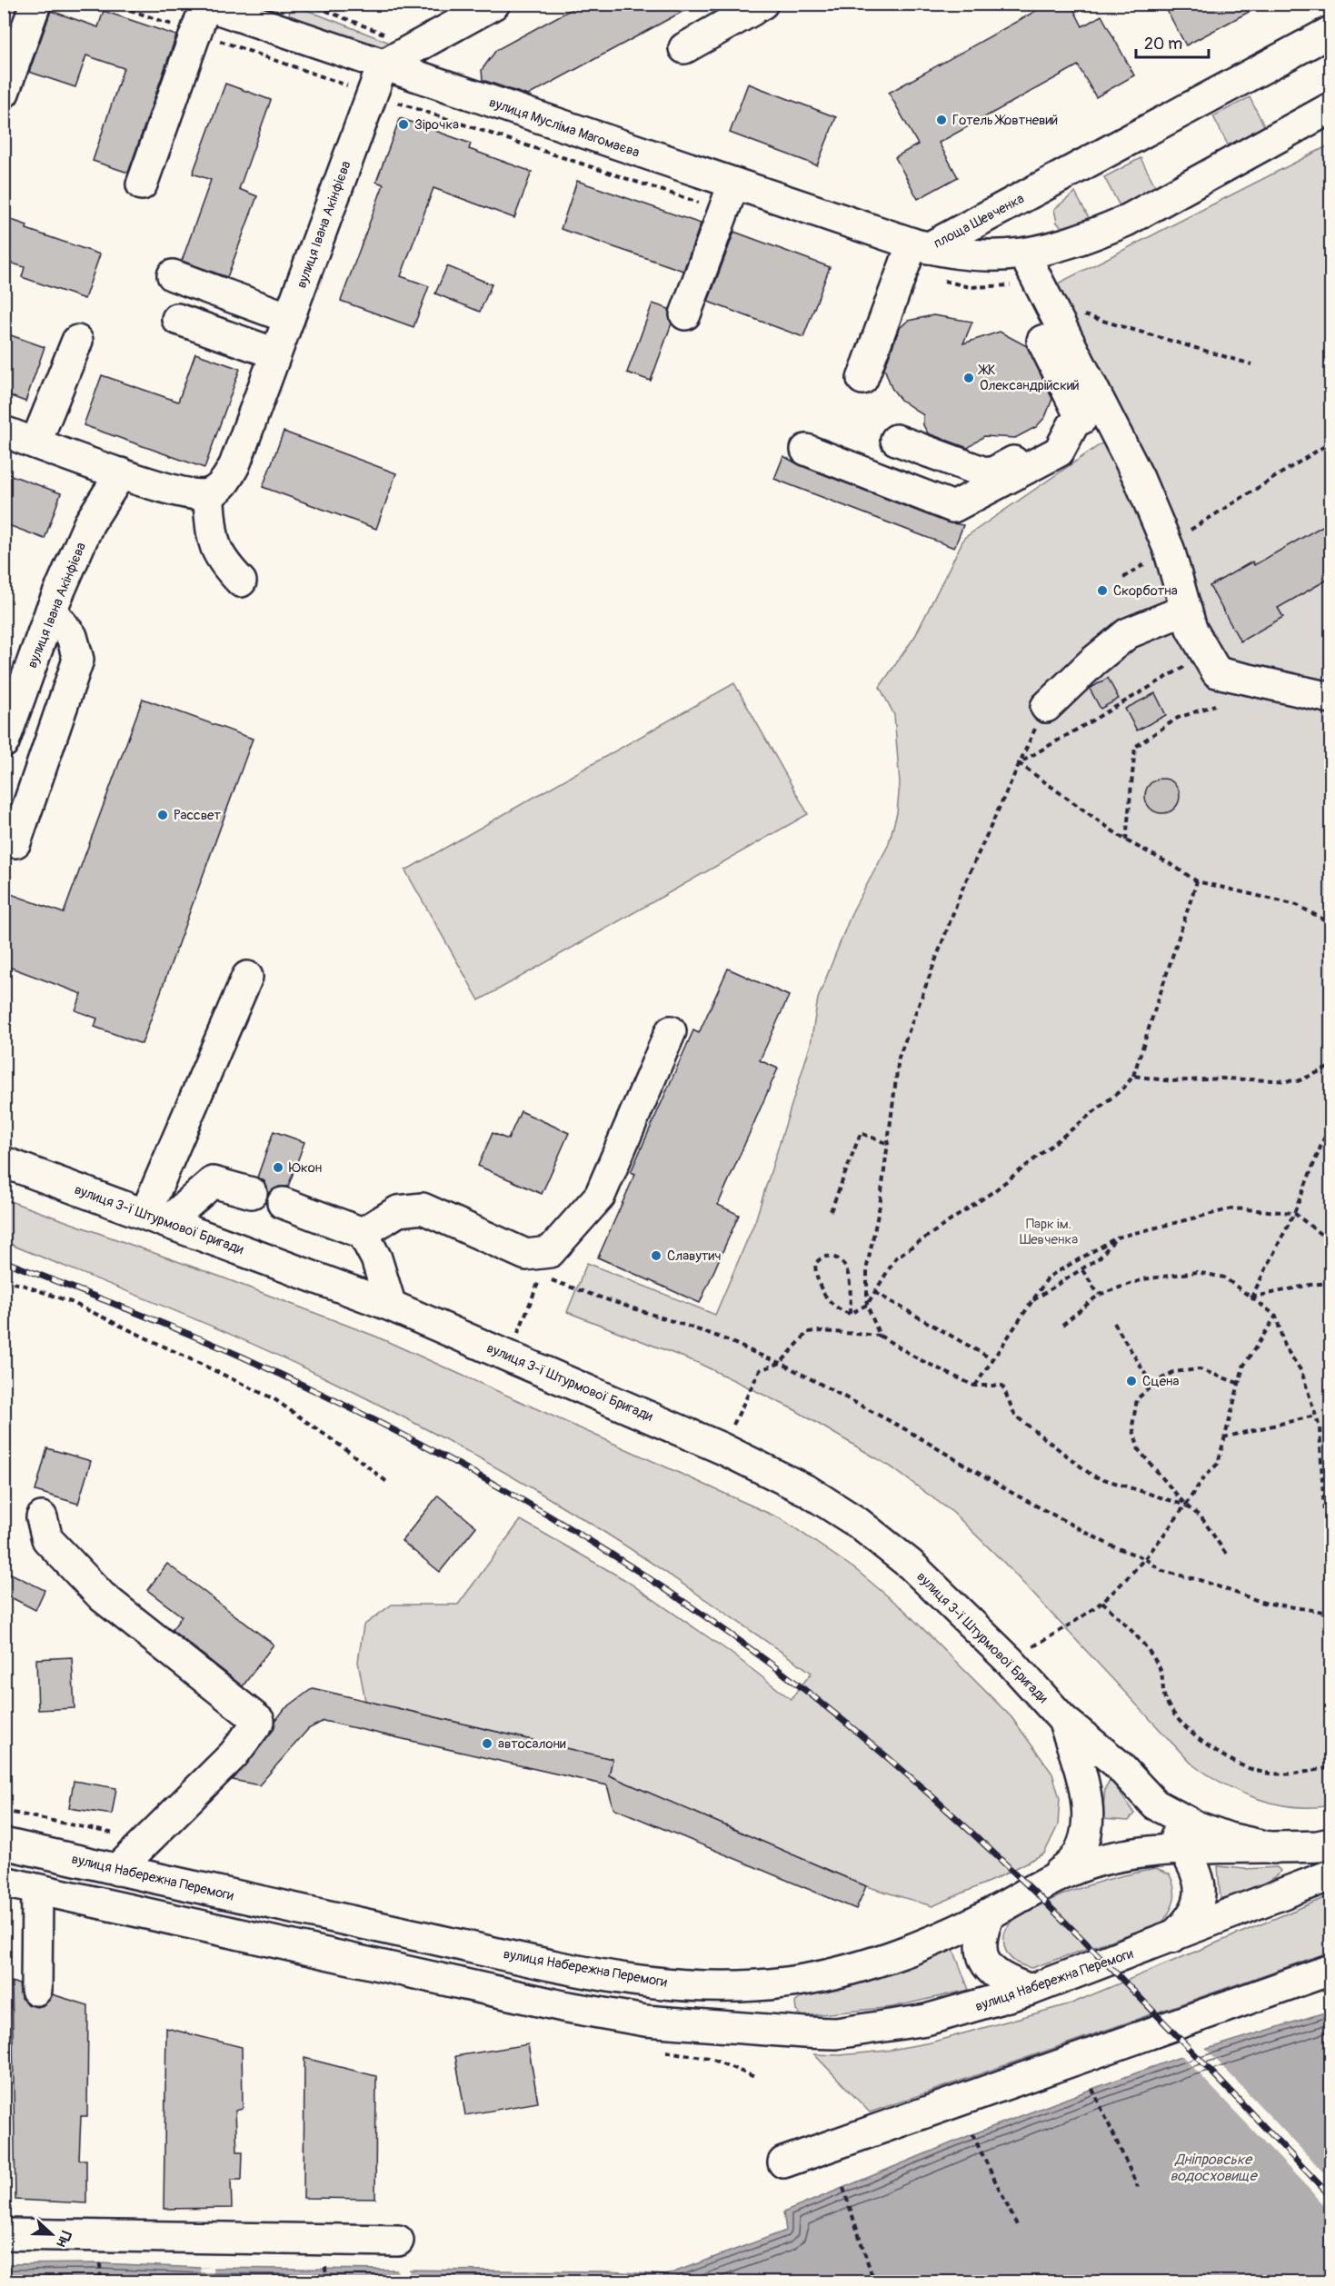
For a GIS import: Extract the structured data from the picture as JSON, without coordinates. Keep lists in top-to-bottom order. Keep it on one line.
{"streets":{"main road":["вулиця Мусліма Магомаєва","площа Шевченка","вулиця Івана Акінфієва","вулиця 3-ї Штурмової Бригади","вулиця Набережна Перемоги"]},"crossings":[["вулиця Мусліма Магомаєва","площа Шевченка"],["вулиця Мусліма Магомаєва","вулиця Івана Акінфієва"],["вулиця 3-ї Штурмової Бригади","вулиця Набережна Перемоги"]],"water":["Дніпровське водосховище"],"parks":["Парк iм. Шевченка"],"places":["Готель Жовтневий","Зірочка","ЖК Олександрійский","Скорботна","Рассвет","Юкон","Славутич","Сцена","автосалони"],"scale_bar":"20 m","north":"right"}
